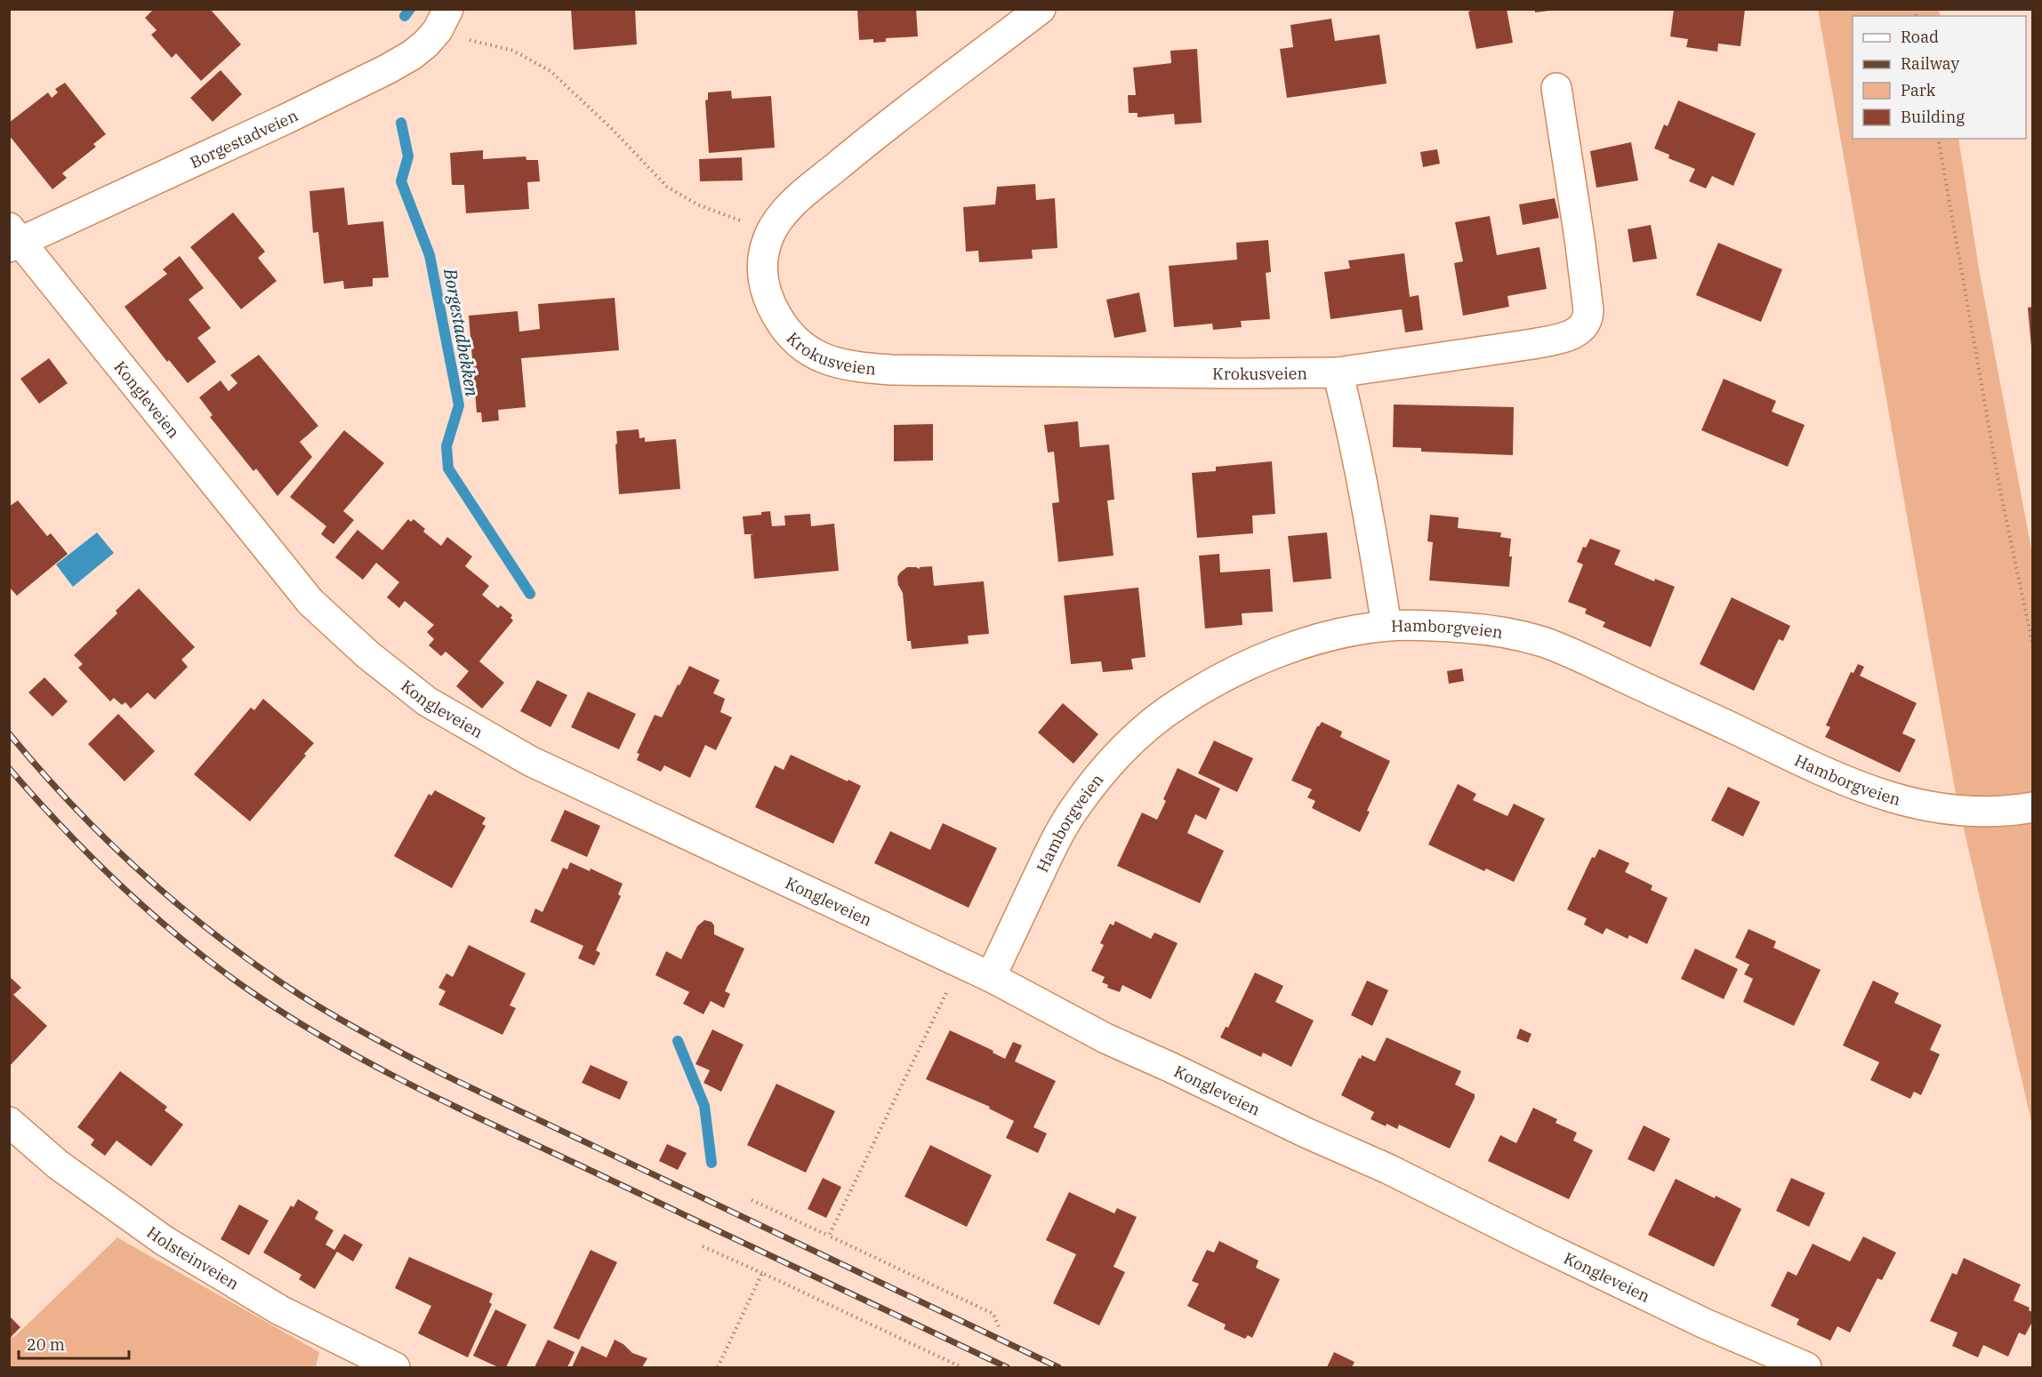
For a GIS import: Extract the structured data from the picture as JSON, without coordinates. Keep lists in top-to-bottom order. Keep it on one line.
{"streets":{"street":["Borgestadveien","Krokusveien","Kongleveien","Hamborgveien","Holsteinveien"]},"crossings":[["Borgestadveien","Kongleveien"],["Kongleveien","Hamborgveien"]],"water":["Borgestadbekken"],"legend":["Road","Railway","Park","Building"],"scale_bar":"20 m"}
